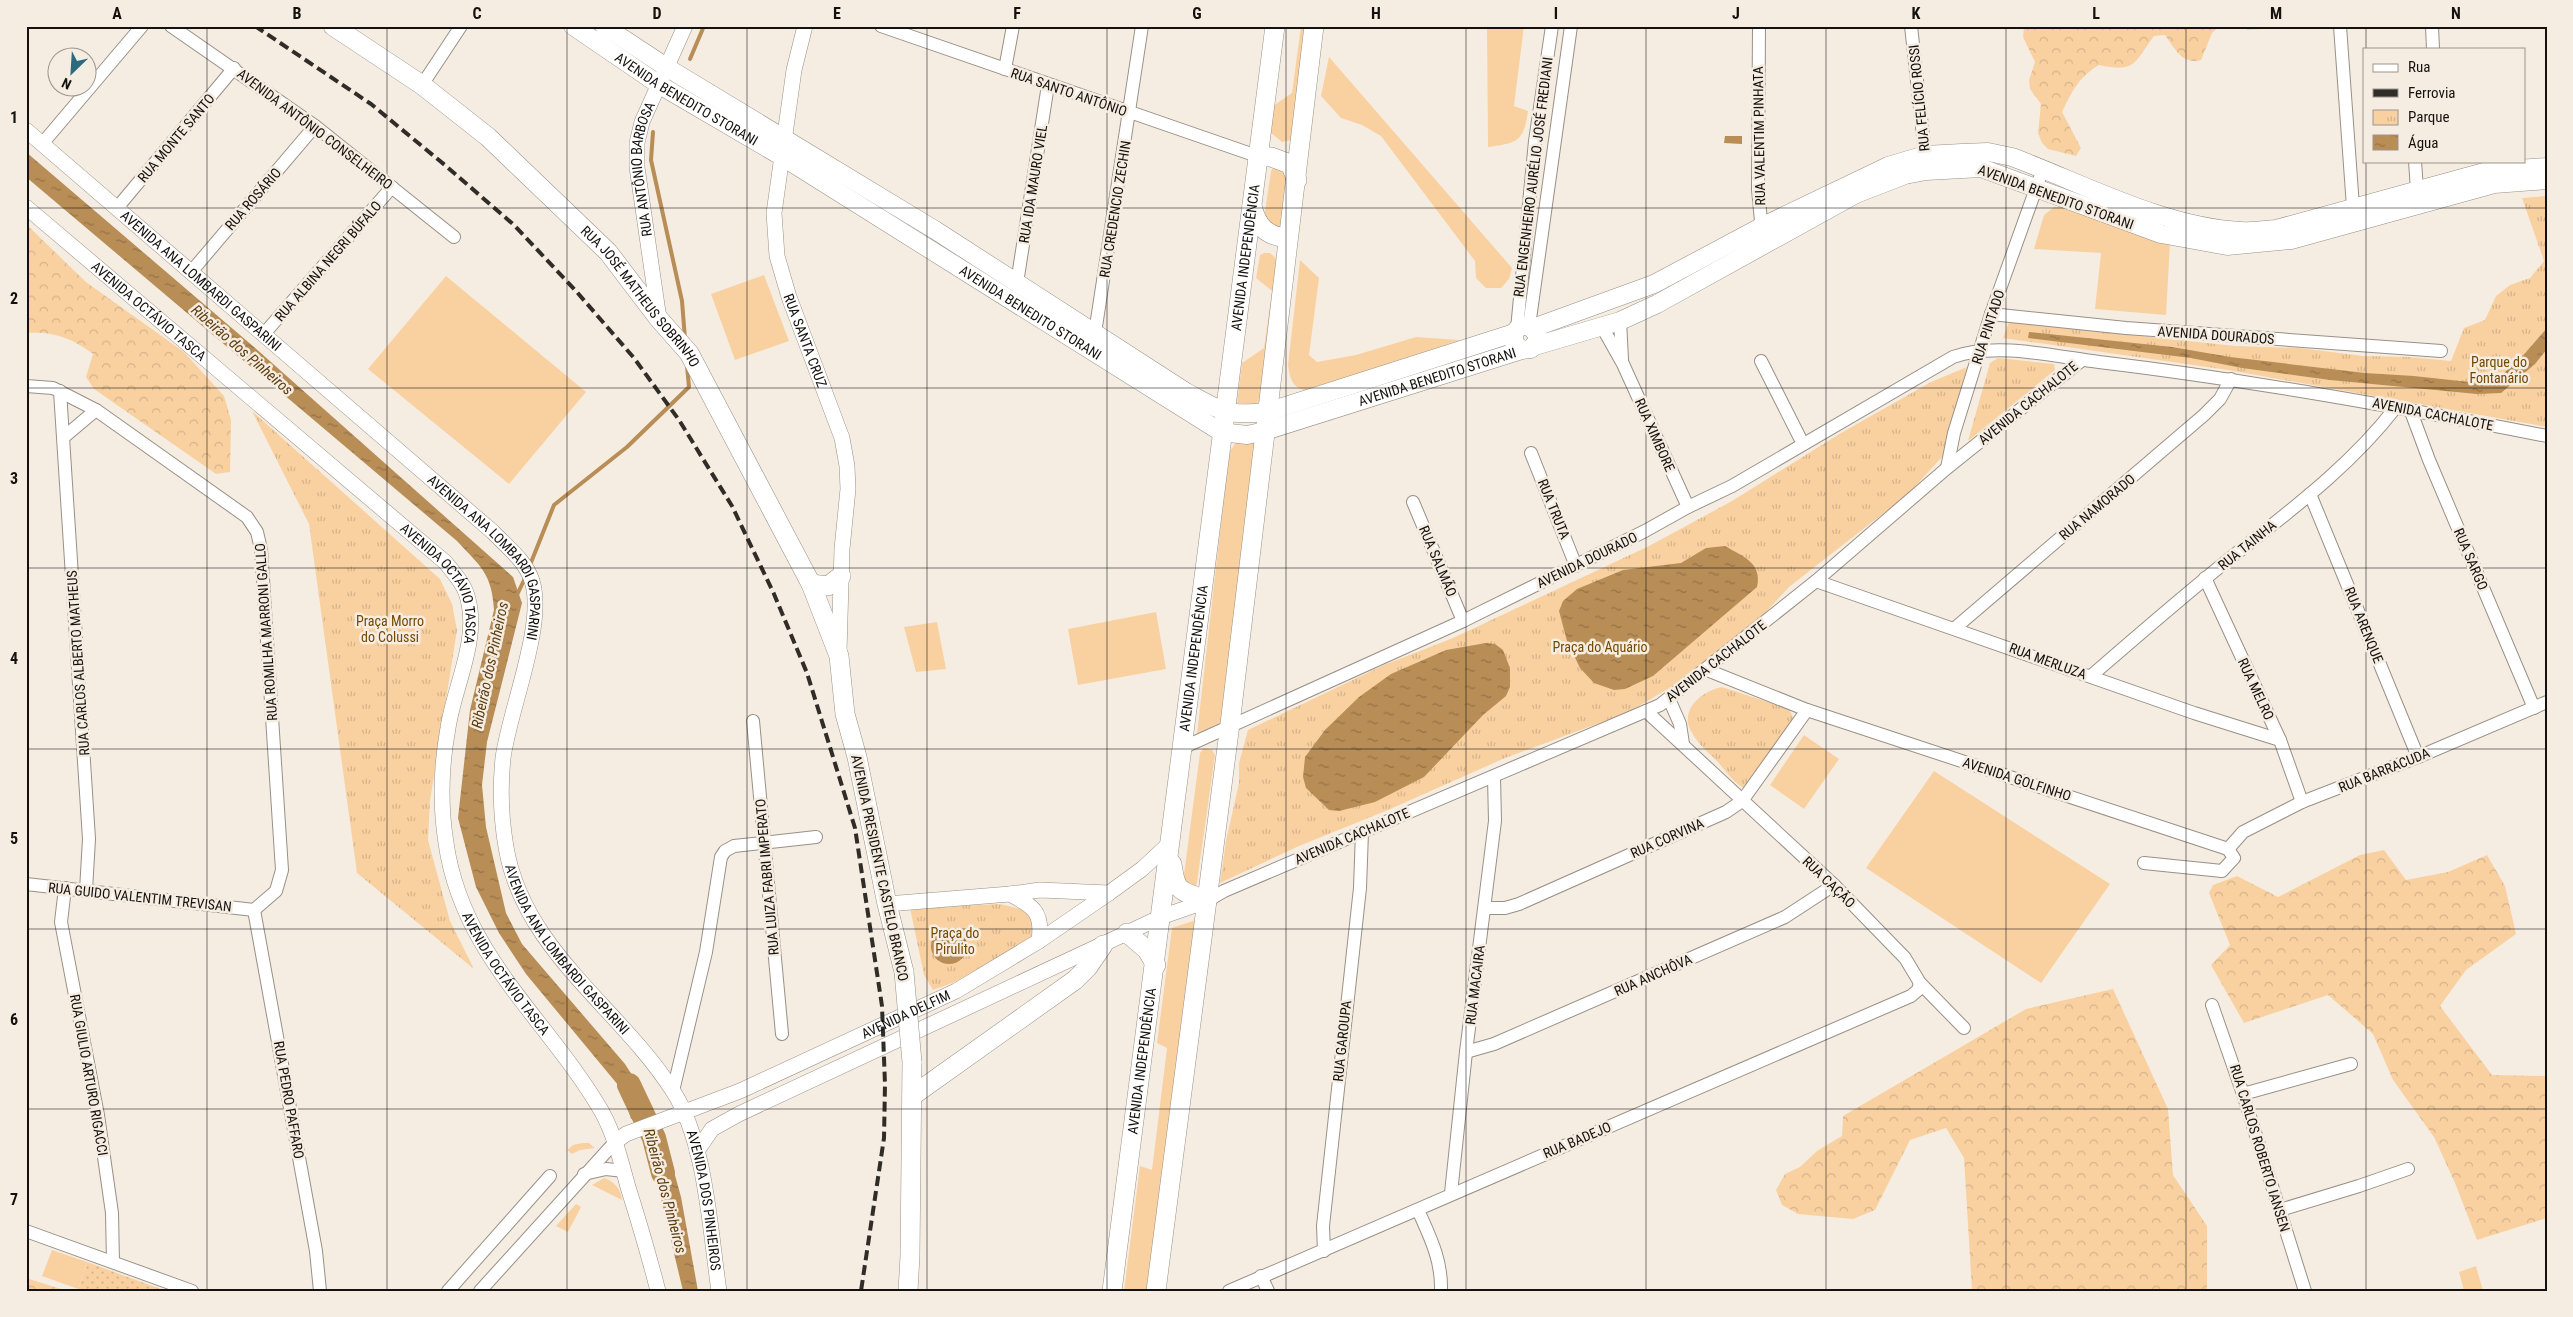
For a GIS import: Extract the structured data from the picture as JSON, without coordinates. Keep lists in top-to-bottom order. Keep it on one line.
{"streets":{"main road":["AVENIDA BENEDITO STORANI","AVENIDA INDEPENDÊNCIA","RUA JOSÉ MATHEUS SOBRINHO","AVENIDA PRESIDENTE CASTELO BRANCO"],"street":["RUA SANTO ANTÔNIO","RUA FELÍCIO ROSSI","AVENIDA ANTÔNIO CONSELHEIRO","RUA VALENTIM PINHATA","RUA MONTE SANTO","RUA ANTÔNIO BARBOSA","RUA ENGENHEIRO AURÉLIO JOSÉ FREDIANI","RUA IDA MAURO VIEL","RUA ROSÁRIO","RUA CREDENCIO ZECHIN","RUA ALBINA NEGRI BÚFALO","AVENIDA ANA LOMBARDI GASPARINI","AVENIDA OCTÁVIO TASCA","RUA PINTADO","AVENIDA DOURADOS","RUA SANTA CRUZ","AVENIDA CACHALOTE","RUA XIMBORE","RUA NAMORADO","RUA TRUTA","RUA TAINHA","RUA SARGO","AVENIDA DOURADO","RUA SALMÃO","RUA ARENQUE","RUA ROMILHA MARRONI GALLO","RUA MERLUZA","RUA CARLOS ALBERTO MATHEUS","RUA MELRO","RUA BARRACUDA","AVENIDA GOLFINHO","RUA CORVINA","RUA LUIZA FABRI IMPERATO","RUA CAÇÃO","RUA GUIDO VALENTIM TREVISAN","RUA ANCHÔVA","RUA MACAIRA","AVENIDA DELFIM","RUA GAROUPA","RUA GIULIO ARTURO RIGACCI","RUA PEDRO PAFFARO","RUA BADEJO","RUA CARLOS ROBERTO IANSEN","AVENIDA DOS PINHEIROS"]},"crossings":[["RUA SANTO ANTÔNIO","RUA IDA MAURO VIEL"],["RUA SANTO ANTÔNIO","RUA CREDENCIO ZECHIN"],["RUA SANTO ANTÔNIO","AVENIDA INDEPENDÊNCIA"],["AVENIDA BENEDITO STORANI","RUA FELÍCIO ROSSI"],["AVENIDA BENEDITO STORANI","RUA VALENTIM PINHATA"],["AVENIDA BENEDITO STORANI","RUA ANTÔNIO BARBOSA"],["AVENIDA BENEDITO STORANI","RUA ENGENHEIRO AURÉLIO JOSÉ FREDIANI"],["AVENIDA BENEDITO STORANI","RUA IDA MAURO VIEL"],["AVENIDA BENEDITO STORANI","RUA CREDENCIO ZECHIN"],["AVENIDA BENEDITO STORANI","AVENIDA INDEPENDÊNCIA"],["AVENIDA BENEDITO STORANI","RUA PINTADO"],["AVENIDA BENEDITO STORANI","RUA SANTA CRUZ"],["AVENIDA BENEDITO STORANI","RUA XIMBORE"],["AVENIDA ANTÔNIO CONSELHEIRO","RUA MONTE SANTO"],["AVENIDA ANTÔNIO CONSELHEIRO","RUA ROSÁRIO"],["AVENIDA ANTÔNIO CONSELHEIRO","RUA ALBINA NEGRI BÚFALO"],["RUA MONTE SANTO","AVENIDA ANA LOMBARDI GASPARINI"],["RUA ANTÔNIO BARBOSA","RUA JOSÉ MATHEUS SOBRINHO"],["RUA ROSÁRIO","AVENIDA ANA LOMBARDI GASPARINI"],["AVENIDA INDEPENDÊNCIA","AVENIDA DOURADO"],["AVENIDA INDEPENDÊNCIA","AVENIDA DELFIM"],["RUA ALBINA NEGRI BÚFALO","AVENIDA ANA LOMBARDI GASPARINI"],["AVENIDA ANA LOMBARDI GASPARINI","AVENIDA DELFIM"],["AVENIDA ANA LOMBARDI GASPARINI","AVENIDA DOS PINHEIROS"],["RUA JOSÉ MATHEUS SOBRINHO","RUA SANTA CRUZ"],["RUA JOSÉ MATHEUS SOBRINHO","AVENIDA PRESIDENTE CASTELO BRANCO"],["AVENIDA OCTÁVIO TASCA","AVENIDA DELFIM"],["RUA PINTADO","AVENIDA DOURADOS"],["RUA PINTADO","AVENIDA CACHALOTE"],["RUA PINTADO","AVENIDA DOURADO"],["RUA SANTA CRUZ","AVENIDA PRESIDENTE CASTELO BRANCO"],["AVENIDA CACHALOTE","RUA NAMORADO"],["AVENIDA CACHALOTE","RUA TAINHA"],["AVENIDA CACHALOTE","RUA SARGO"],["AVENIDA CACHALOTE","AVENIDA DOURADO"],["AVENIDA CACHALOTE","RUA MERLUZA"],["AVENIDA CACHALOTE","AVENIDA GOLFINHO"],["AVENIDA CACHALOTE","RUA CAÇÃO"],["AVENIDA CACHALOTE","RUA MACAIRA"],["AVENIDA CACHALOTE","AVENIDA DELFIM"],["AVENIDA CACHALOTE","RUA GAROUPA"],["RUA XIMBORE","AVENIDA DOURADO"],["RUA NAMORADO","RUA MERLUZA"],["RUA TRUTA","AVENIDA DOURADO"],["RUA TAINHA","RUA ARENQUE"],["RUA TAINHA","RUA MERLUZA"],["RUA TAINHA","RUA MELRO"],["RUA SARGO","RUA BARRACUDA"],["AVENIDA DOURADO","RUA SALMÃO"],["RUA ARENQUE","RUA BARRACUDA"],["RUA ROMILHA MARRONI GALLO","RUA CARLOS ALBERTO MATHEUS"],["RUA ROMILHA MARRONI GALLO","RUA GUIDO VALENTIM TREVISAN"],["RUA ROMILHA MARRONI GALLO","RUA PEDRO PAFFARO"],["RUA MERLUZA","RUA MELRO"],["RUA CARLOS ALBERTO MATHEUS","RUA GUIDO VALENTIM TREVISAN"],["RUA MELRO","RUA BARRACUDA"],["RUA BARRACUDA","AVENIDA GOLFINHO"],["AVENIDA GOLFINHO","RUA CORVINA"],["RUA CORVINA","RUA CAÇÃO"],["RUA CORVINA","RUA MACAIRA"],["RUA CAÇÃO","RUA ANCHÔVA"],["RUA CAÇÃO","RUA BADEJO"],["RUA GUIDO VALENTIM TREVISAN","RUA GIULIO ARTURO RIGACCI"],["RUA GUIDO VALENTIM TREVISAN","RUA PEDRO PAFFARO"],["RUA ANCHÔVA","RUA MACAIRA"],["RUA MACAIRA","RUA BADEJO"],["AVENIDA DELFIM","AVENIDA DOS PINHEIROS"],["RUA GAROUPA","RUA BADEJO"]],"water":["Ribeirão dos Pinheiros"],"parks":["Parque do Fontanário","Praça Morro do Colussi","Praça do Aquário","Praça do Pirulito"],"legend":["Rua","Ferrovia","Parque","Água"],"north":"bottom left","grid":{"columns":["A","B","C","D","E","F","G","H","I","J","K","L","M","N"],"rows":["1","2","3","4","5","6","7"]}}
